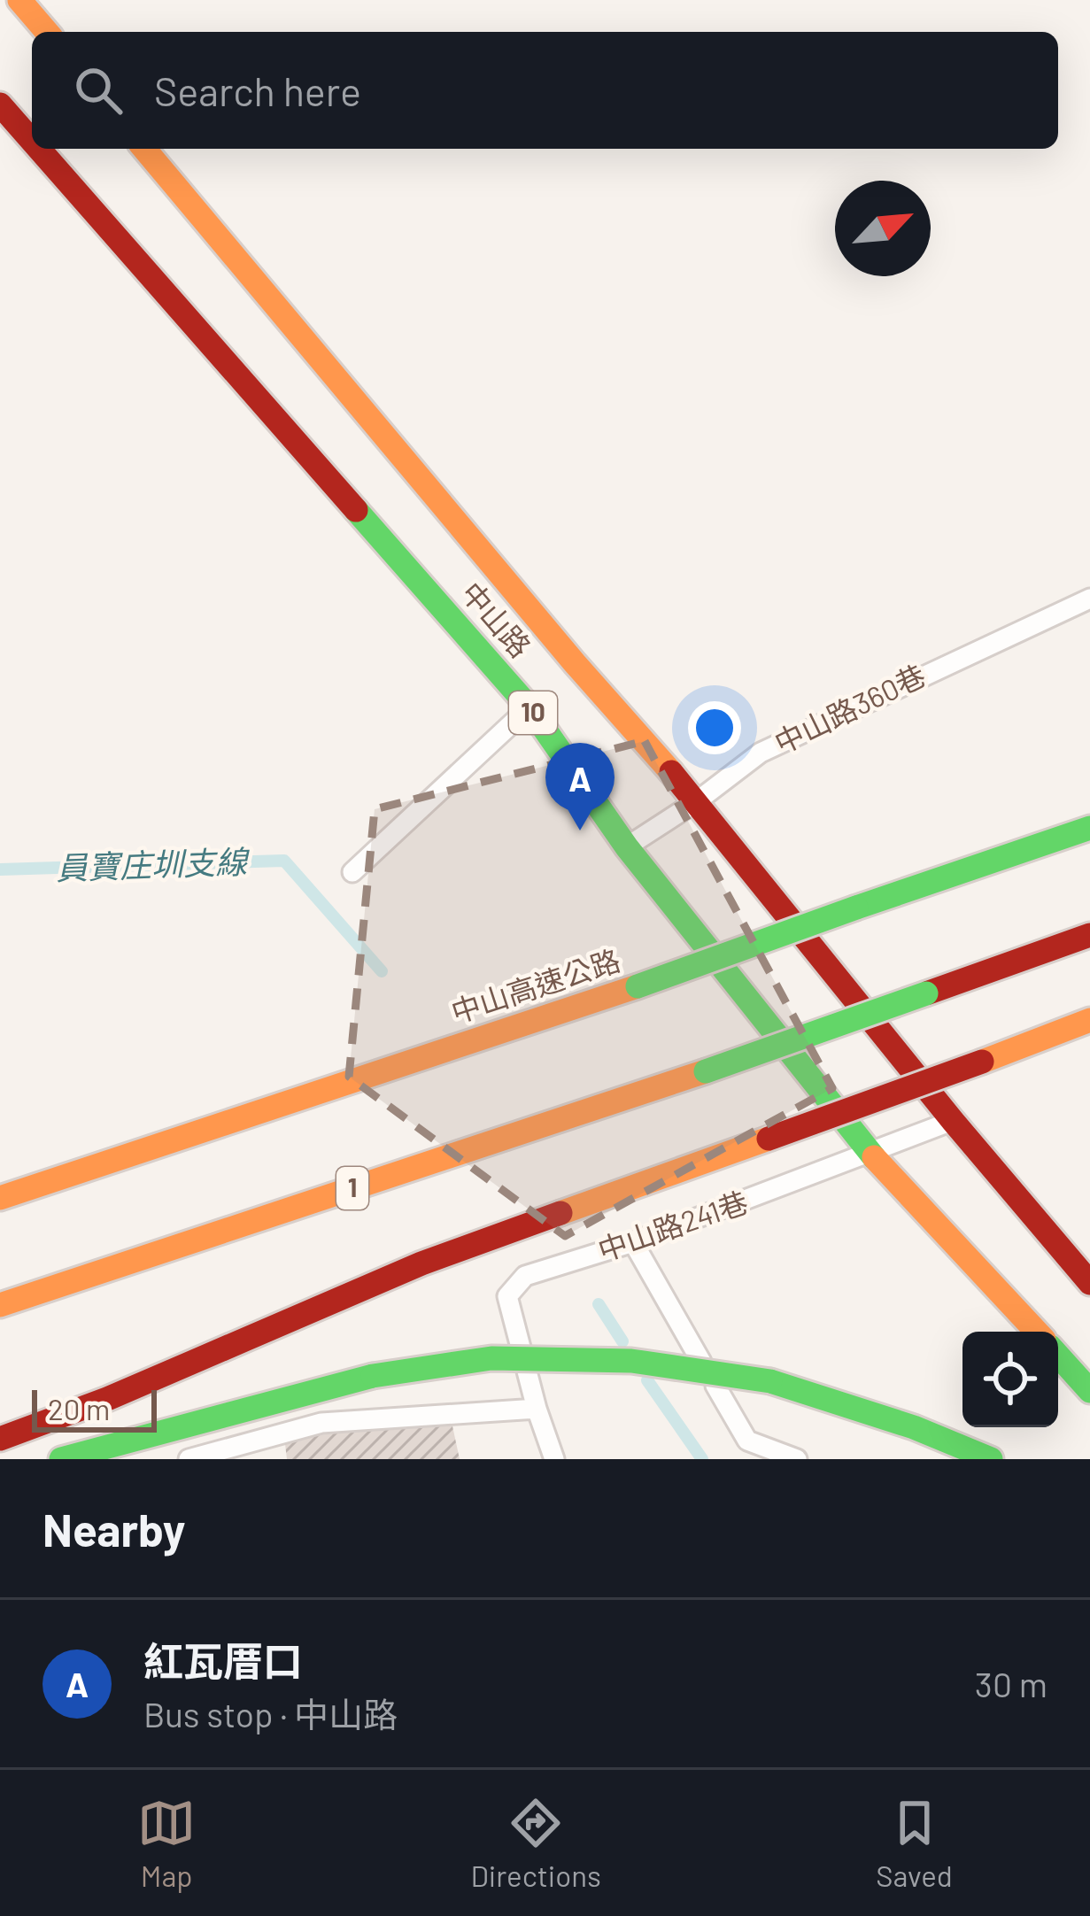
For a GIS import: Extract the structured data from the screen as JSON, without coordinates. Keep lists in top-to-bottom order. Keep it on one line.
{"streets":{"main road":["中山路","10","中山高速公路","1"],"lane":["中山路360巷","中山路241巷"]},"crossings":[["中山路","中山路360巷"],["中山路","中山路241巷"]],"water":["員寶庄圳支線"],"scale_bar":"20 m","north":"top right","page":{"search":"Search here","pins":"A","scale":"20 m","heading":"Nearby","list":[{"mark":"A","name":"紅瓦厝口","note":"Bus stop · 中山路","value":"30 m"}],"nav":["Map","Directions","Saved"]}}
